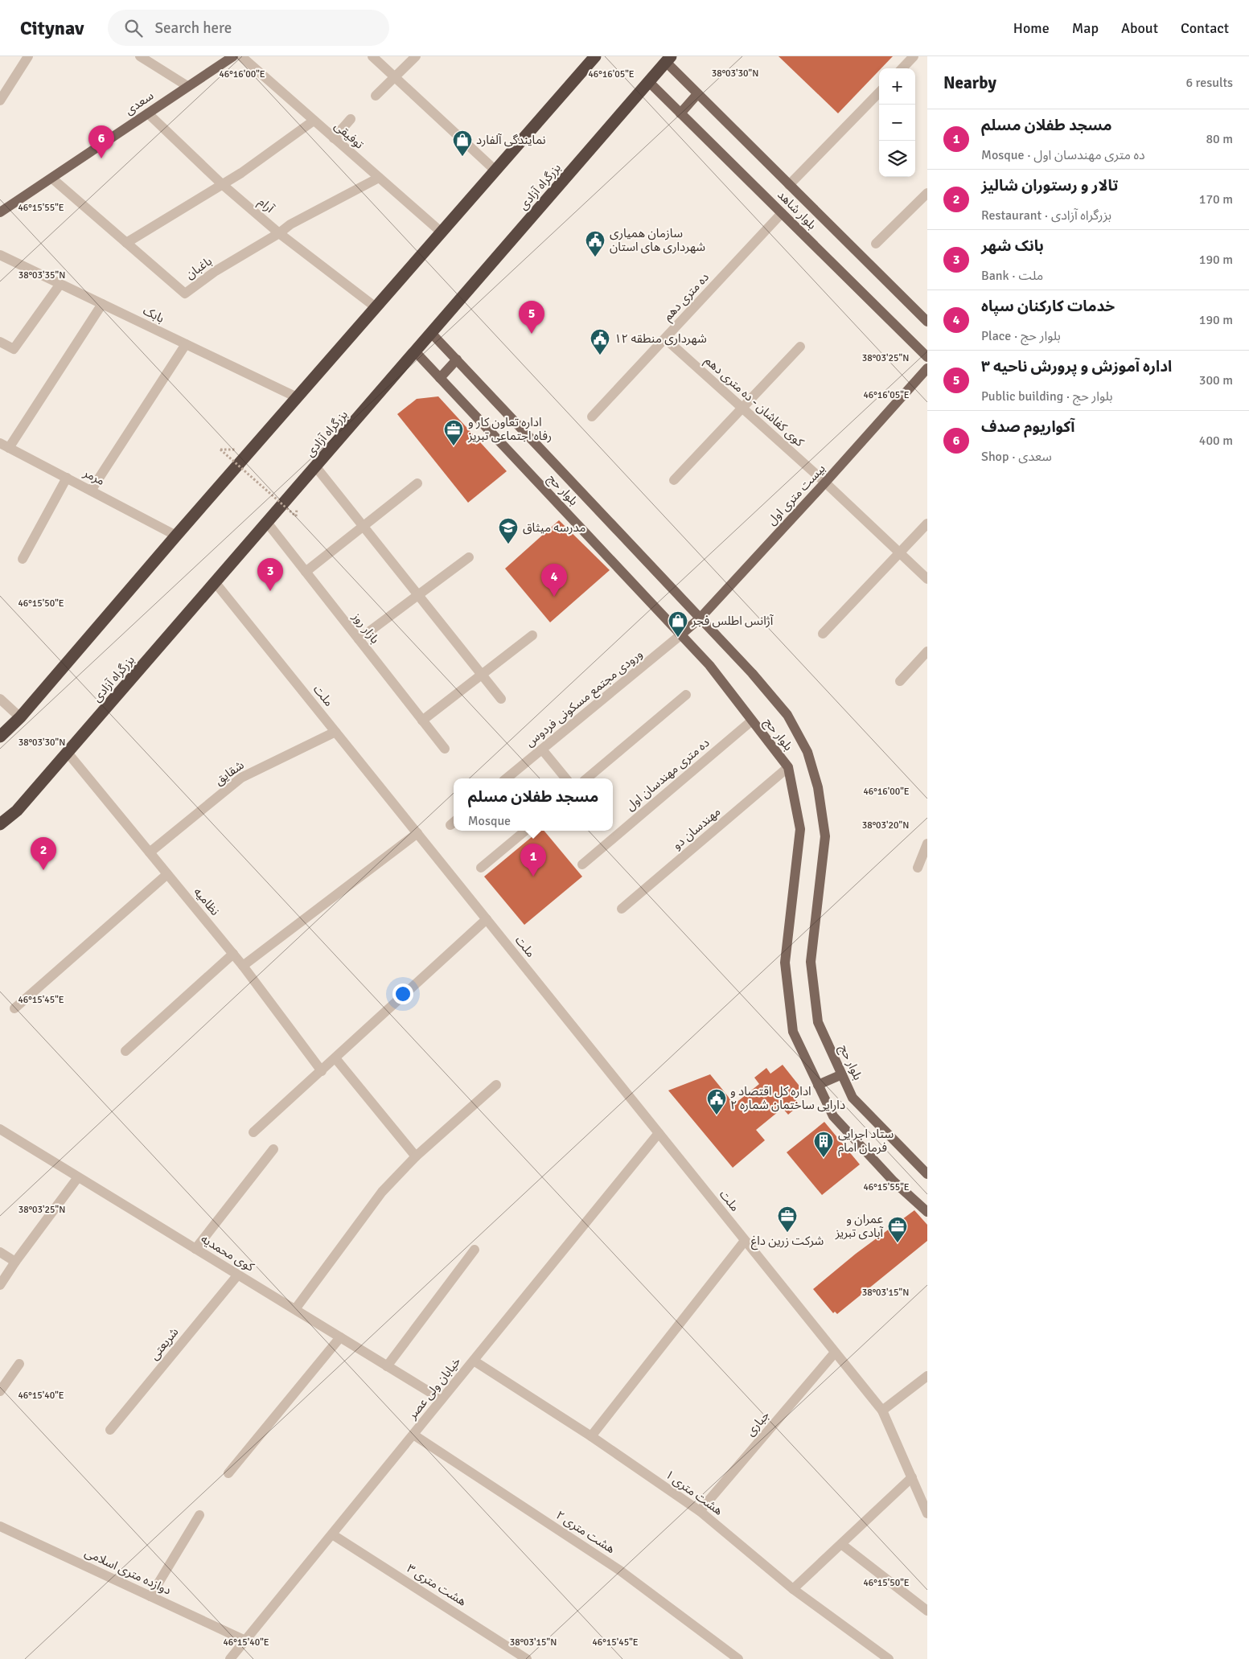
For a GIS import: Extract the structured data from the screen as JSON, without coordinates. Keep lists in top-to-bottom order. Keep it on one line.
{"streets":{"highway":["بزرگراه آزادی"],"main road":["سعدی","بلوار شاهد","بلوار حج","بیست متری اول"],"street":["توفیقی","آرام","باغبان","ده متری دهم","بابک","کوی کفاشان - ده متری دهم","مرمر","بازار روز","ملت","ورودی مجتمع مسکونی فردوس","شقایق","ده متری مهندسان اول","مهندسان دو","نظامیه","کوی محمدیه","شریعتی","خیابان ولی عصر","جباری","هشت متری ۱","هشت متری ۲","دوازده متری اسلامی","هشت متری ۳"]},"crossings":[["سعدی","آرام"],["سعدی","باغبان"],["توفیقی","باغبان"],["بزرگراه آزادی","بلوار شاهد"],["بزرگراه آزادی","بلوار حج"],["بزرگراه آزادی","بازار روز"],["بزرگراه آزادی","ملت"],["بزرگراه آزادی","نظامیه"],["آرام","باغبان"],["بلوار شاهد","ده متری دهم"],["ده متری دهم","کوی کفاشان - ده متری دهم"],["کوی کفاشان - ده متری دهم","بیست متری اول"],["بلوار حج","بیست متری اول"],["بلوار حج","ورودی مجتمع مسکونی فردوس"],["بلوار حج","ده متری مهندسان اول"],["بلوار حج","مهندسان دو"],["بیست متری اول","ورودی مجتمع مسکونی فردوس"],["ملت","شقایق"],["ملت","خیابان ولی عصر"],["ملت","جباری"],["شقایق","نظامیه"],["کوی محمدیه","شریعتی"],["کوی محمدیه","خیابان ولی عصر"],["خیابان ولی عصر","هشت متری ۱"],["خیابان ولی عصر","هشت متری ۲"],["خیابان ولی عصر","دوازده متری اسلامی"],["خیابان ولی عصر","هشت متری ۳"],["جباری","هشت متری ۱"]],"places":{"shop":["نمایندگی آلفارد","آژانس اطلس فجر"],"public building":["سازمان همیاری شهرداری های استان","شهرداری منطقه ۱۲","اداره کل اقتصاد و دارایی ساختمان شماره ۲"],"office":["اداره تعاون کار و رفاه اجتماعی تبریز","شرکت زرین داغ","عمران و آبادی تبریز"],"school or university":["مدرسه میثاق"],"building":["ستاد اجرایی فرمان امام"]},"page":{"header":"Citynav","search":"Search here","nav":["Home","Map","About","Contact"],"heading":["Nearby","6 results"],"map_buttons":["+","−"],"list":[{"mark":"1","name":"مسجد طفلان مسلم","note":"Mosque · ده متری مهندسان اول","value":"80 m"},{"mark":"2","name":"تالار و رستوران شالیز","note":"Restaurant · بزرگراه آزادی","value":"170 m"},{"mark":"3","name":"بانک شهر","note":"Bank · ملت","value":"190 m"},{"mark":"4","name":"خدمات کارکنان سپاه","note":"Place · بلوار حج","value":"190 m"},{"mark":"5","name":"اداره آموزش و پرورش ناحیه ۳","note":"Public building · بلوار حج","value":"300 m"},{"mark":"6","name":"آکواریوم صدف","note":"Shop · سعدی","value":"400 m"}],"pins":["6","5","3","4","2","1"],"popup":["مسجد طفلان مسلم","Mosque"]},"coordinates":["38°03'30\"N","46°16'05\"E","46°16'00\"E","46°15'55\"E","38°03'35\"N","38°03'25\"N","46°15'50\"E","38°03'20\"N","46°15'45\"E","38°03'15\"N","46°15'40\"E"]}
